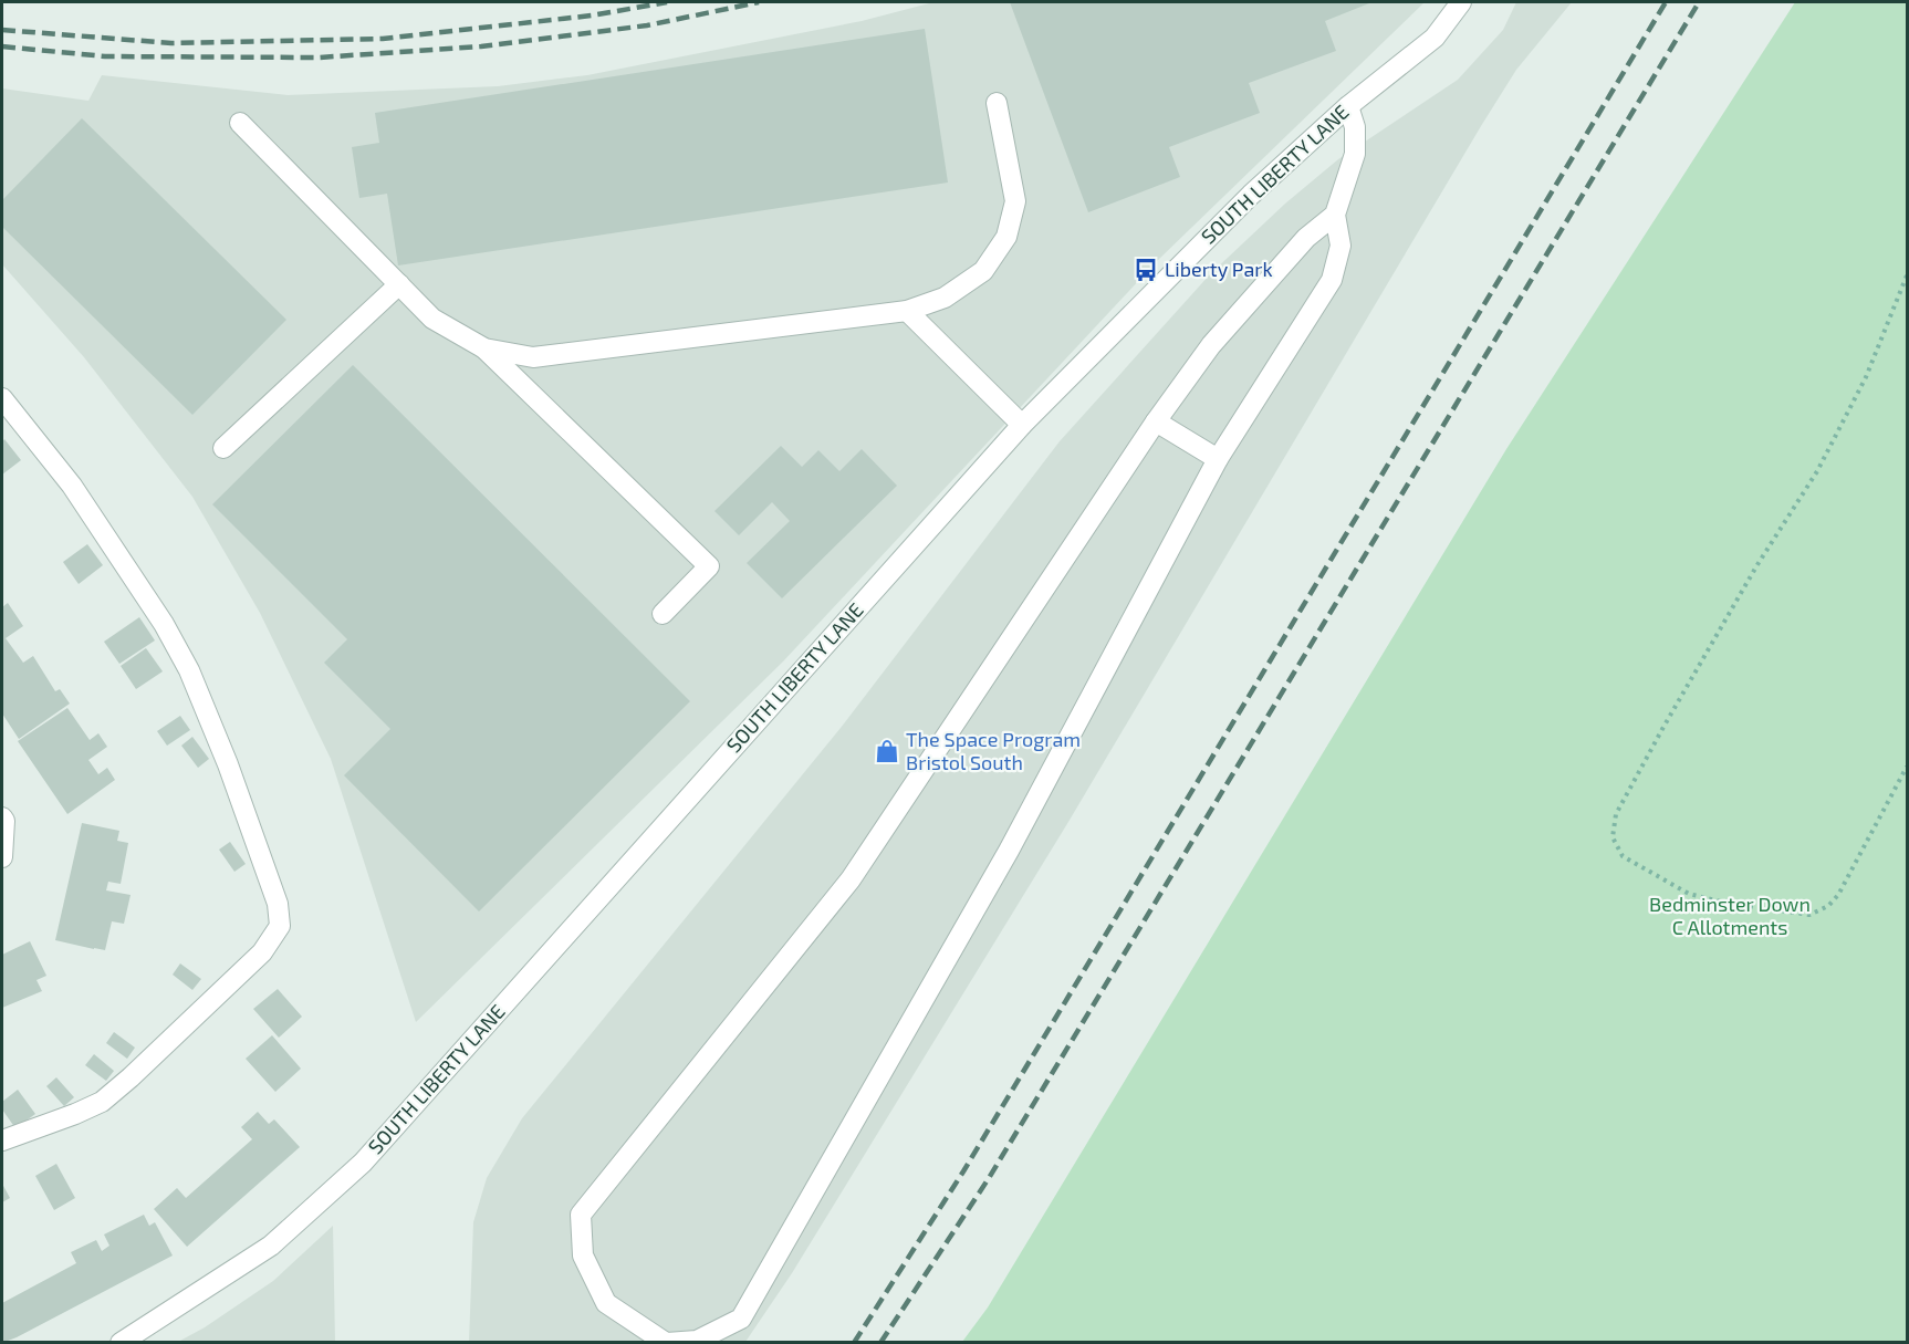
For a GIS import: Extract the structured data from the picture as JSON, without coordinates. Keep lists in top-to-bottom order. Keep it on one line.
{"streets":{"street":["SOUTH LIBERTY LANE"]},"parks":["Bedminster Down C Allotments"],"places":{"bus stop":["Liberty Park"],"shop":["The Space Program Bristol South"]}}
